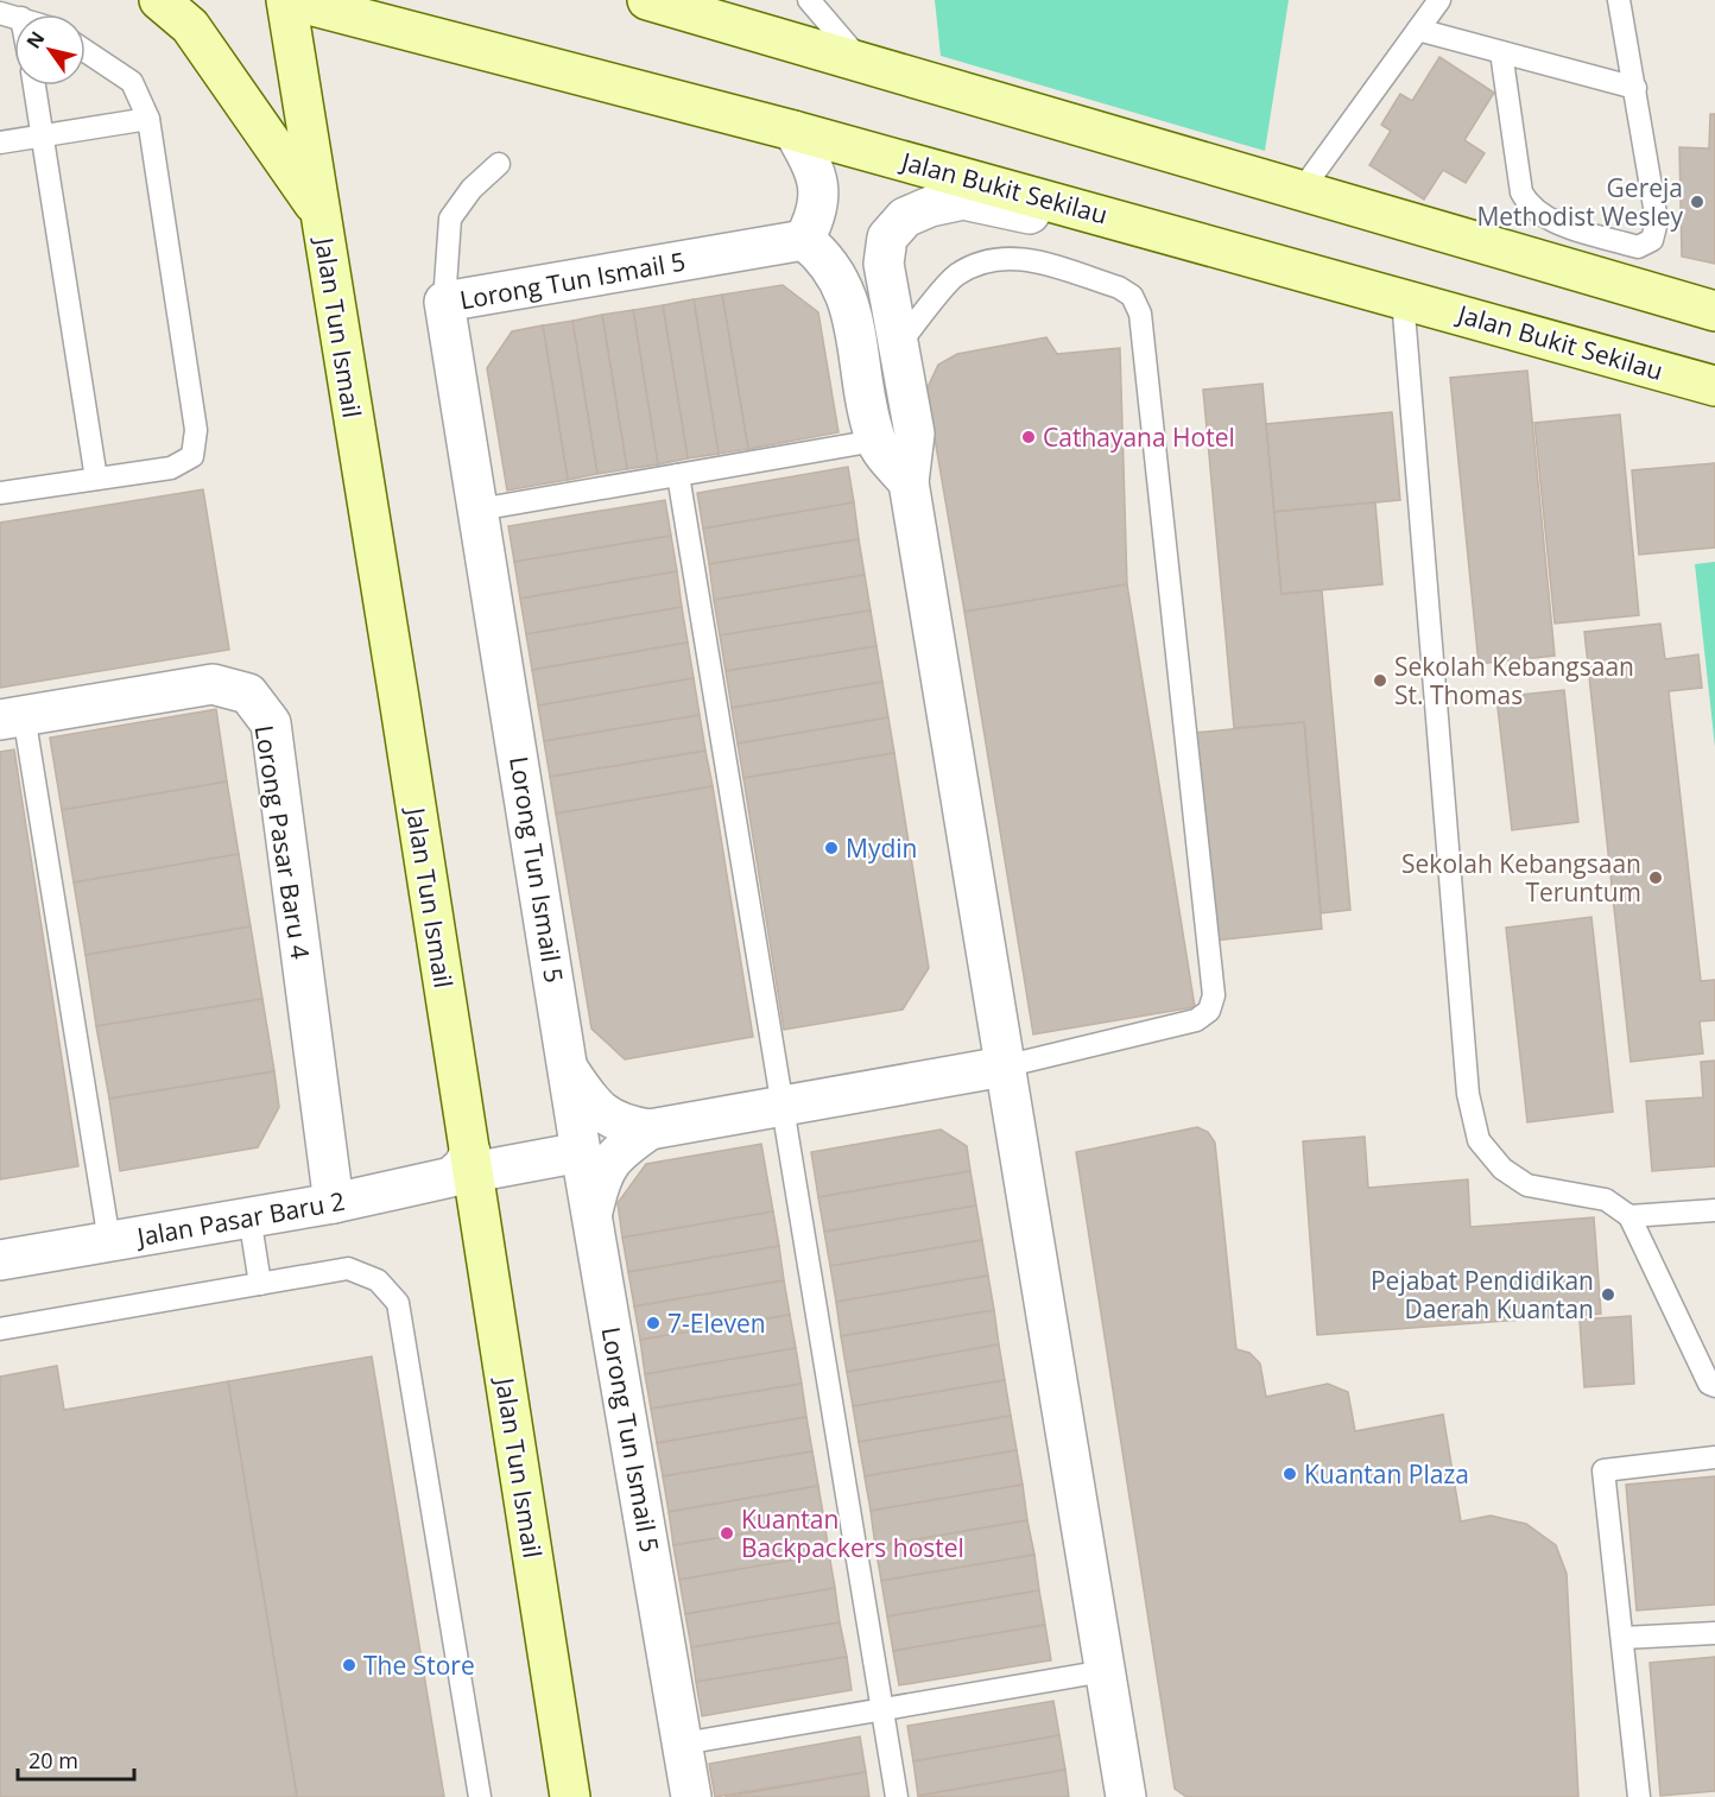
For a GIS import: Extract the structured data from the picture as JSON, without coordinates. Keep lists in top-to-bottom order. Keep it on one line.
{"streets":{"street":["Jalan Bukit Sekilau","Lorong Tun Ismail 5","Jalan Tun Ismail","Lorong Pasar Baru 4","Jalan Pasar Baru 2"]},"crossings":[["Jalan Bukit Sekilau","Jalan Tun Ismail"],["Jalan Tun Ismail","Jalan Pasar Baru 2"],["Lorong Pasar Baru 4","Jalan Pasar Baru 2"]],"places":["Gereja Methodist Wesley","Cathayana Hotel","Sekolah Kebangsaan St. Thomas","Mydin","Sekolah Kebangsaan Teruntum","Pejabat Pendidikan Daerah Kuantan","7-Eleven","Kuantan Plaza","Kuantan Backpackers hostel","The Store"],"scale_bar":"20 m","north":"top left"}
